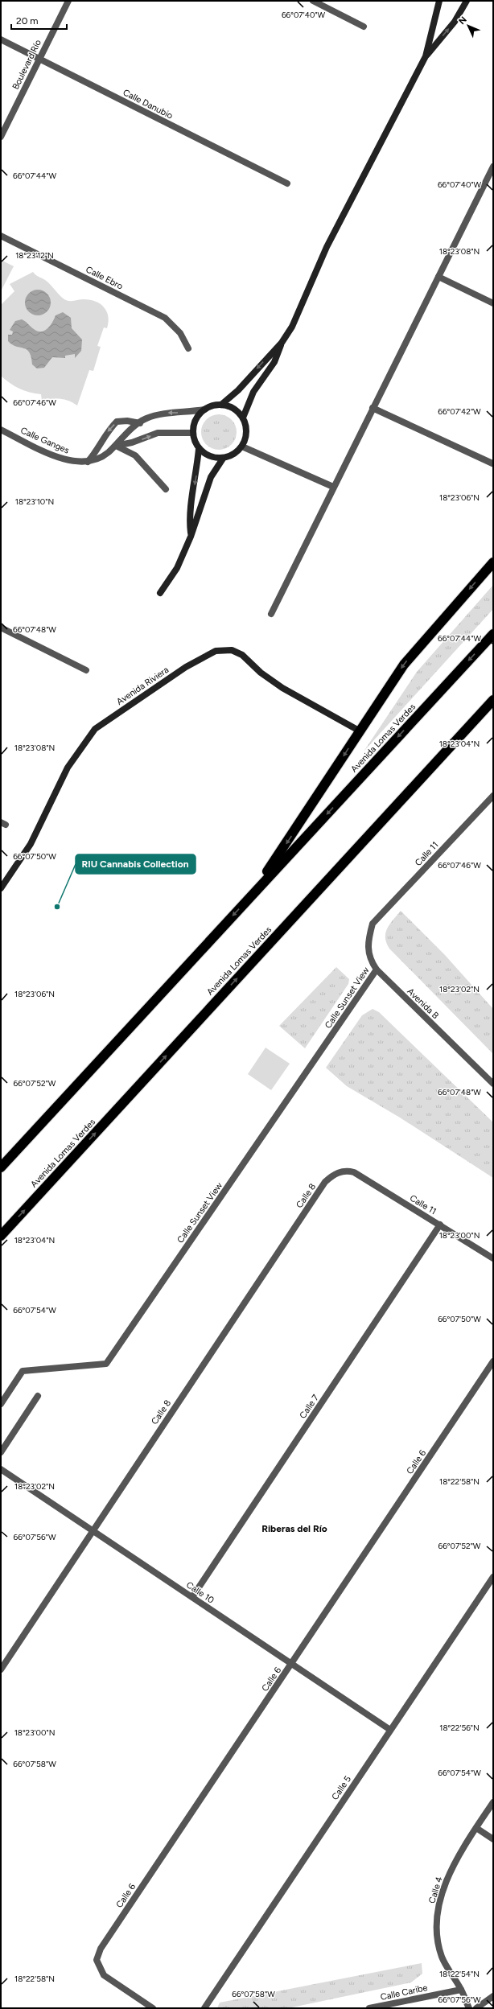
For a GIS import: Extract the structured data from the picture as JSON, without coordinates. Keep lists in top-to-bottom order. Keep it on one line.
{"streets":{"highway":["Avenida Lomas Verdes"],"street":["Boulevard Río","Calle Danubio","Calle Ebro","Calle Ganges","Avenida Riviera","Calle 11","Calle Sunset View","Avenida B","Calle 8","Calle 7","Calle 6","Calle 10","Calle 5","Calle 4","Calle Caribe"]},"crossings":[["Boulevard Río","Calle Danubio"],["Calle 11","Avenida B"],["Calle 11","Calle 8"],["Calle 11","Calle 7"],["Calle Sunset View","Avenida B"],["Calle 8","Calle 10"],["Calle 7","Calle 10"],["Calle 6","Calle 10"],["Calle 10","Calle 5"],["Calle 4","Calle Caribe"]],"districts":["Riberas del Río"],"places":["RIU Cannabis Collection"],"scale_bar":"20 m","north":"top left","coordinates":["66°07'40\"W","66°07'44\"W","18°23'08\"N","18°23'12\"N","66°07'46\"W","66°07'42\"W","18°23'06\"N","18°23'10\"N","66°07'48\"W","18°23'04\"N","66°07'50\"W","18°23'02\"N","66°07'52\"W","18°23'00\"N","66°07'54\"W","18°22'58\"N","66°07'56\"W","18°22'56\"N","66°07'58\"W","18°22'54\"N"]}
